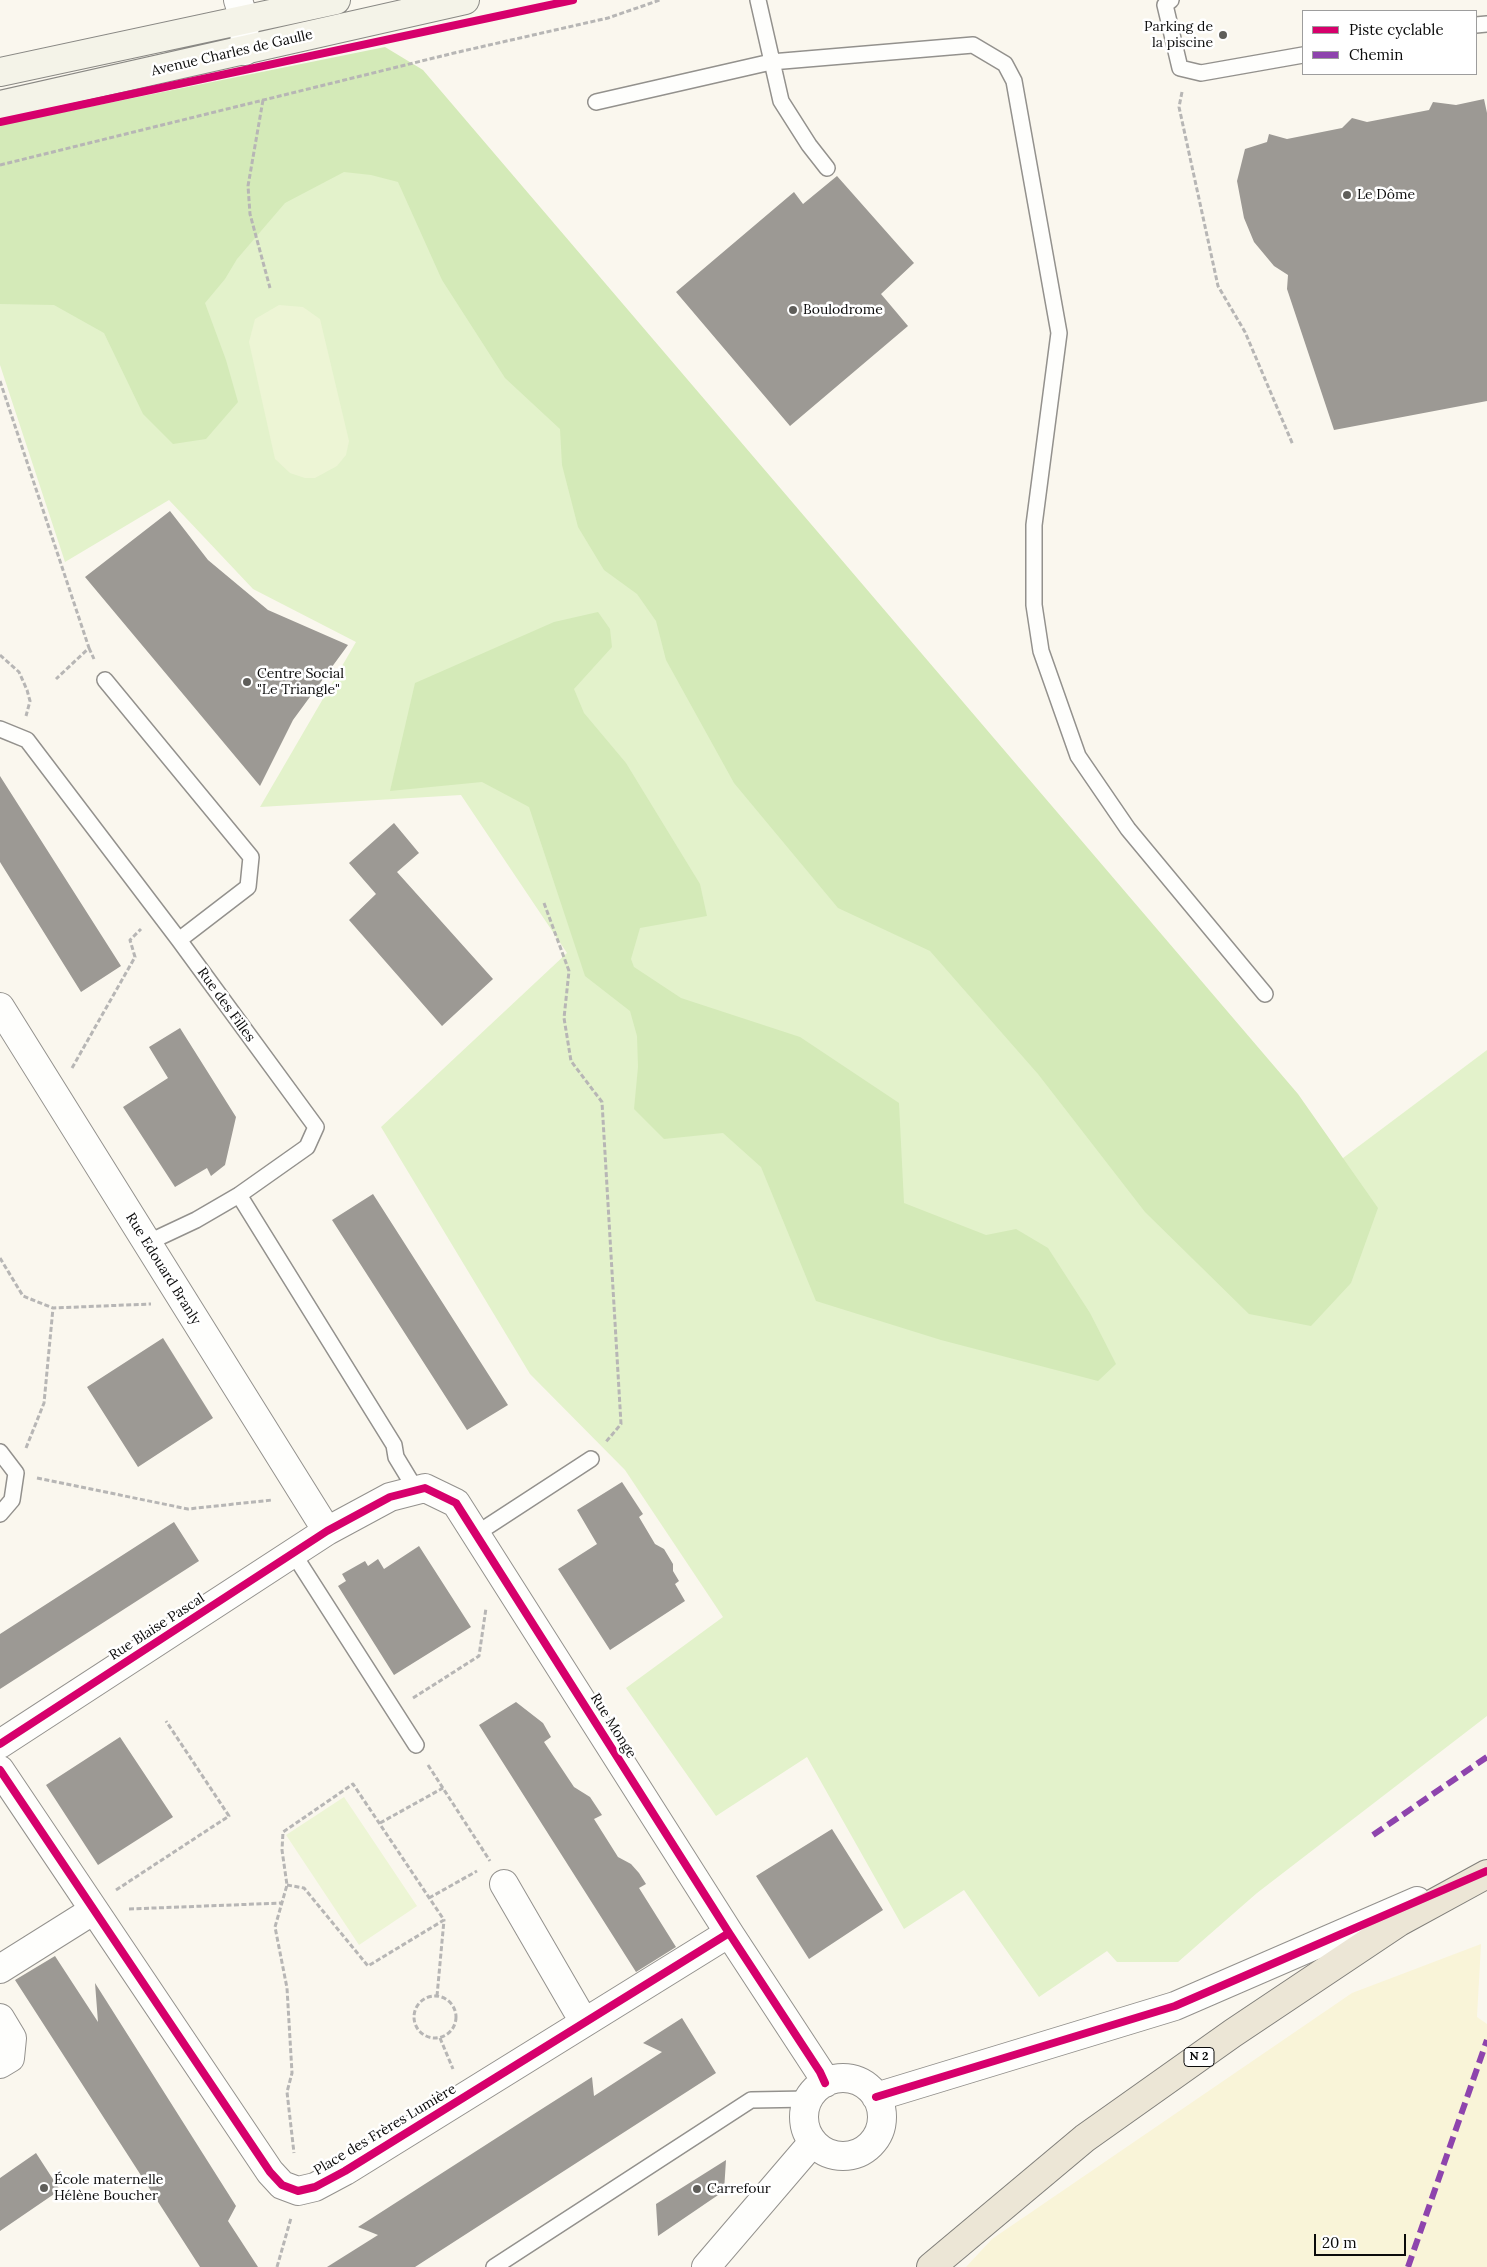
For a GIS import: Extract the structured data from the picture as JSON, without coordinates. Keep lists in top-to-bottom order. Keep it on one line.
{"streets":{"main road":["Avenue Charles de Gaulle","N 2"],"street":["Rue Edouard Branly","Rue Blaise Pascal","Rue Monge","Place des Frères Lumière"],"lane":["Rue des Filles"]},"crossings":[["Rue des Filles","Rue Edouard Branly"],["Rue Edouard Branly","Rue Blaise Pascal"],["Rue Edouard Branly","Rue Monge"],["Rue Blaise Pascal","Rue Monge"],["Rue Monge","Place des Frères Lumière"]],"places":["Parking de la piscine","Le Dôme","Boulodrome","Centre Social \"Le Triangle\"","École maternelle Hélène Boucher","Carrefour"],"legend":["Piste cyclable","Chemin"],"scale_bar":"20 m"}
